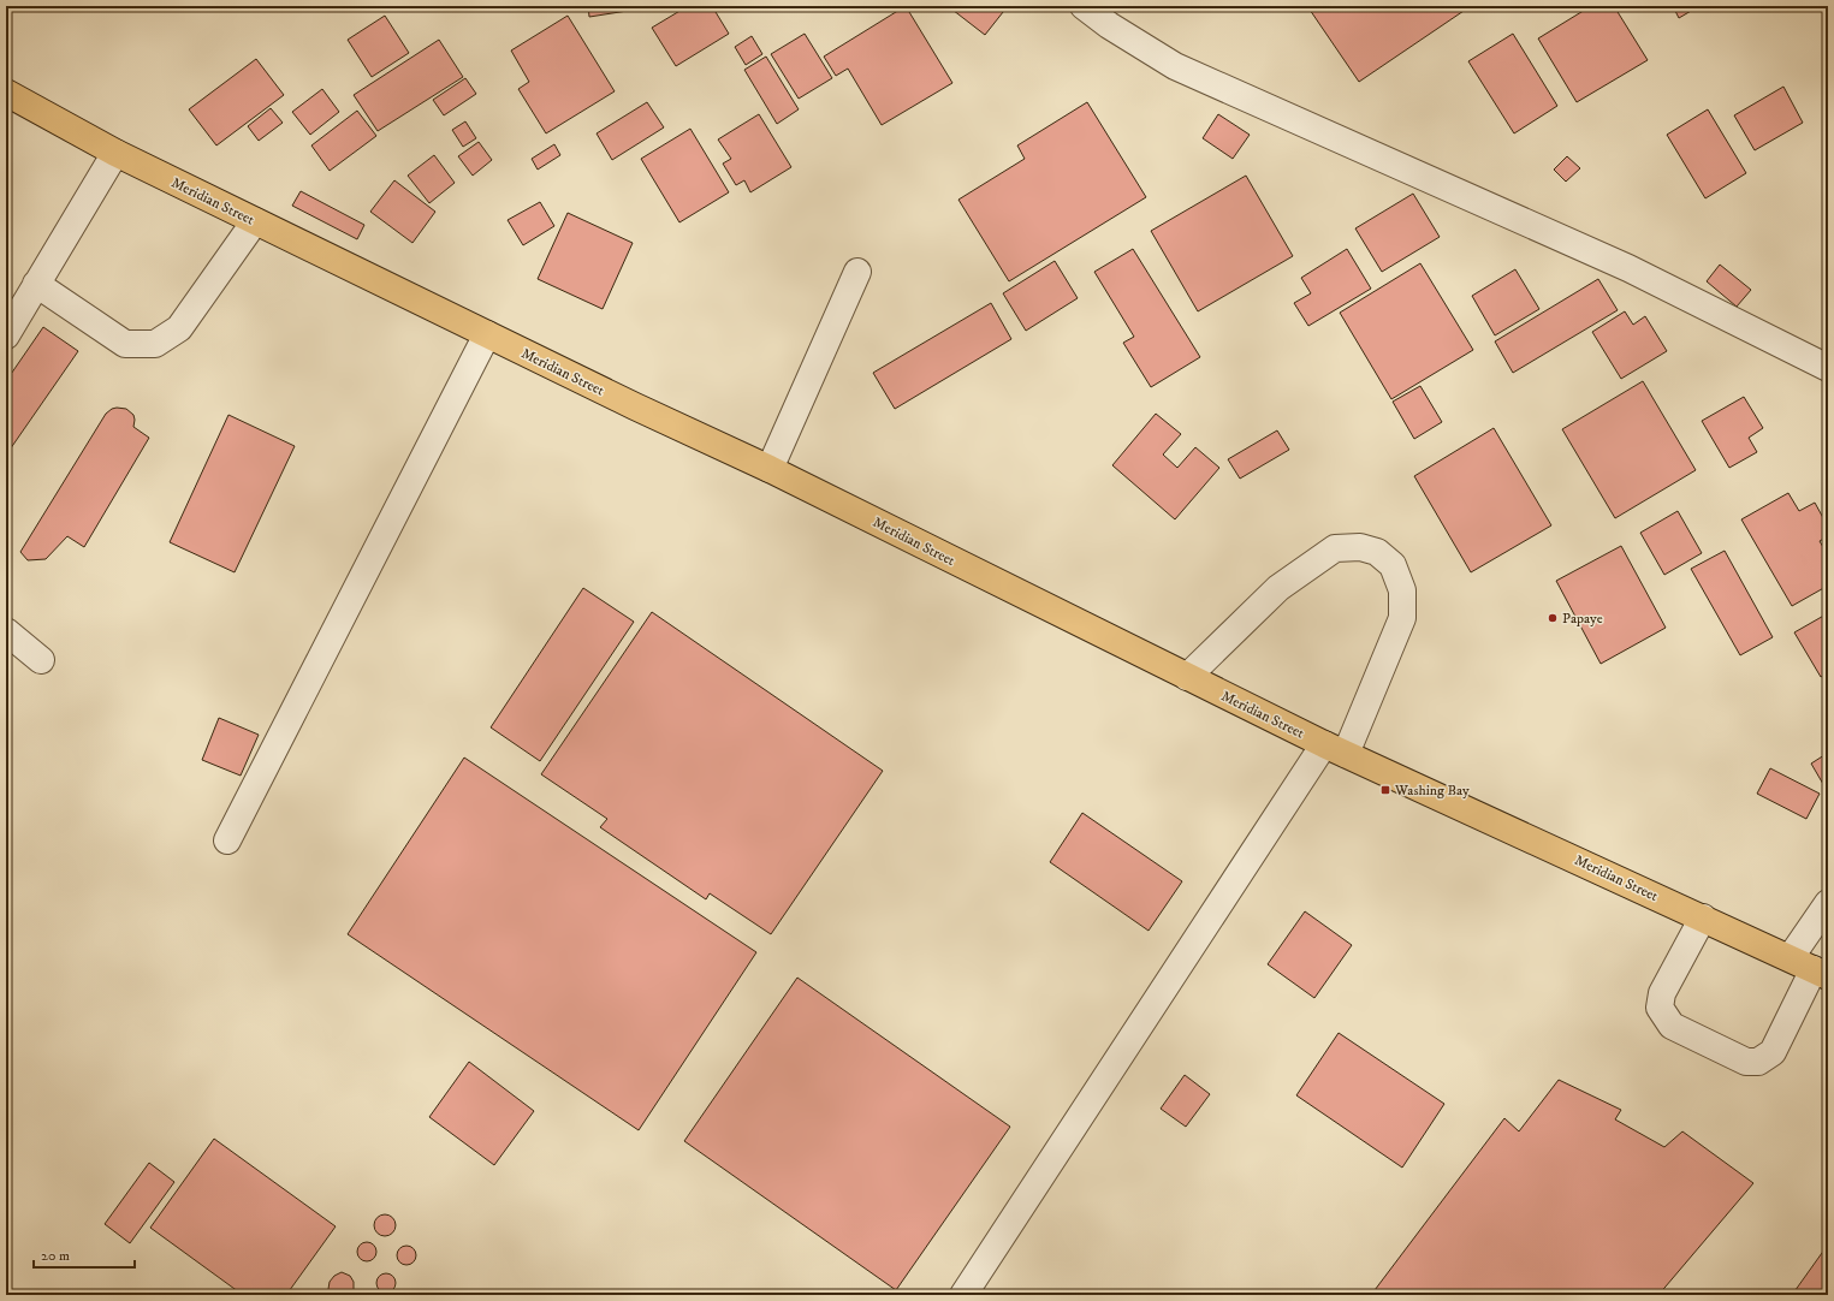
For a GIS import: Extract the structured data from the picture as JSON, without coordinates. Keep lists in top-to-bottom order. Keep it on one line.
{"streets":{"main road":["Meridian Street"]},"places":{"other":["Papaye"],"transit":["Washing Bay"]},"scale_bar":"20 m"}
